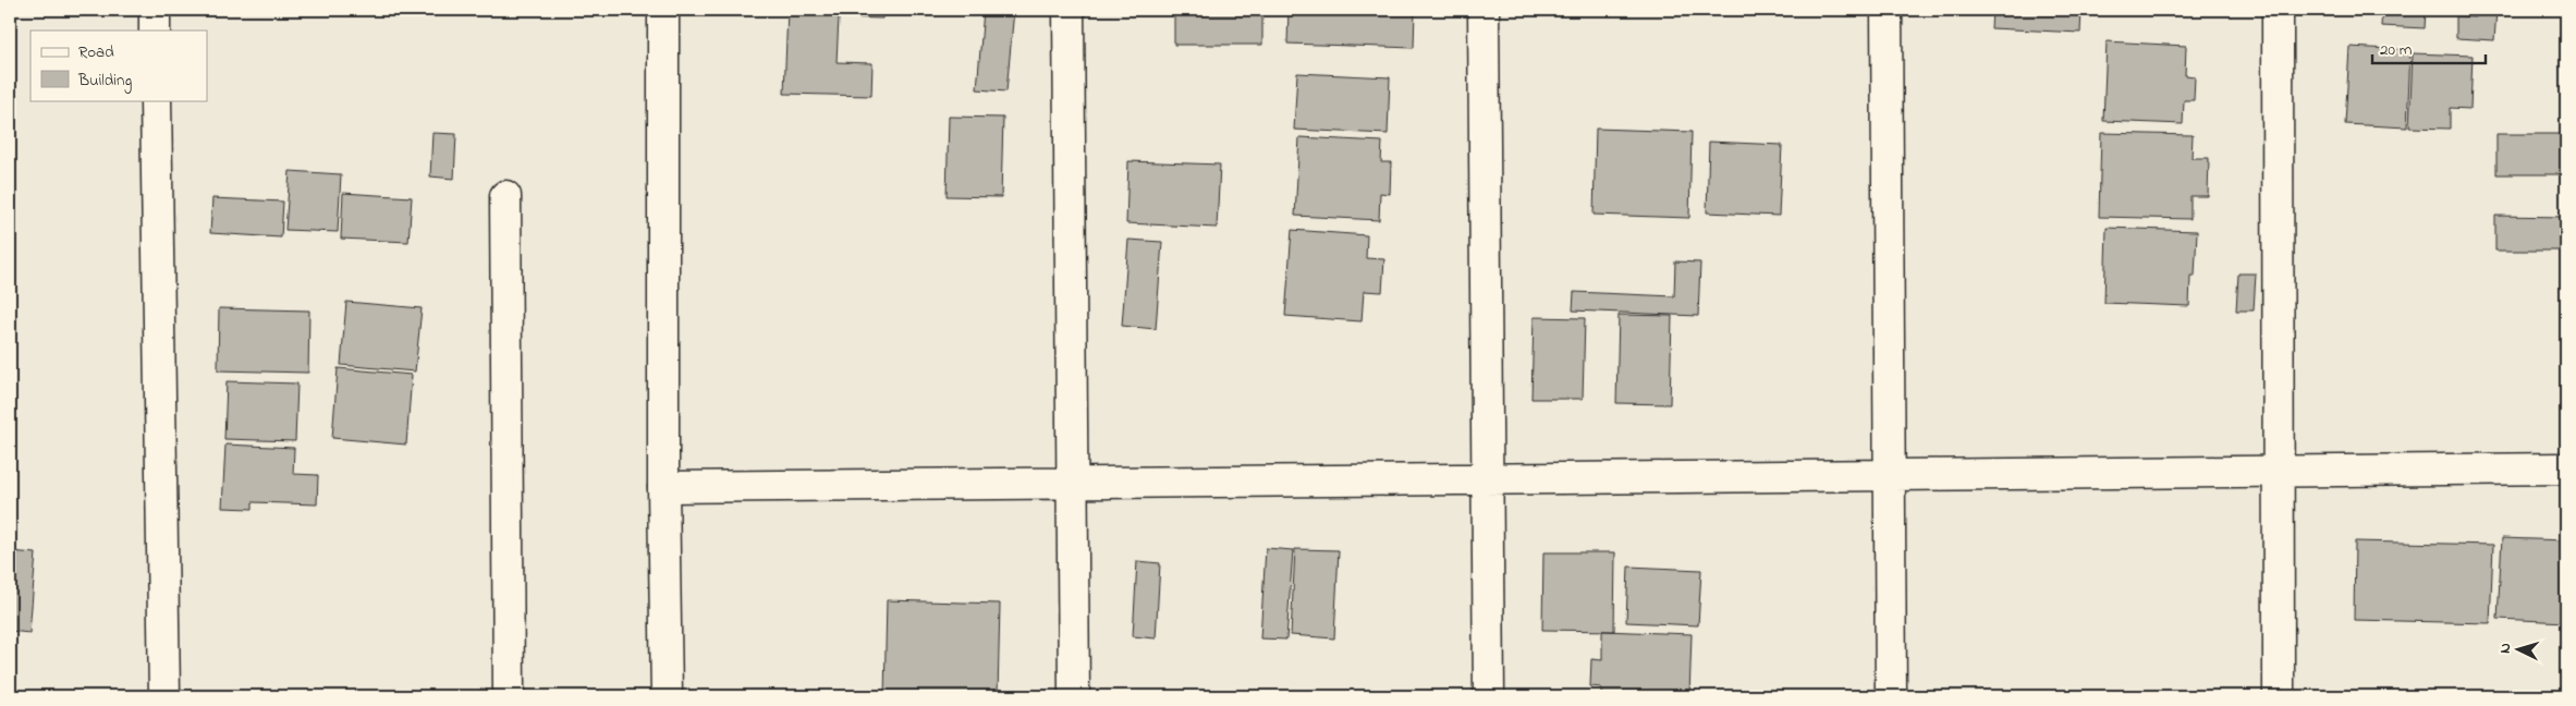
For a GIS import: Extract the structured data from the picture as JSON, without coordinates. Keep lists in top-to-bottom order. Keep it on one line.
{"legend":["Road","Building"],"scale_bar":"20 m","north":"left"}
